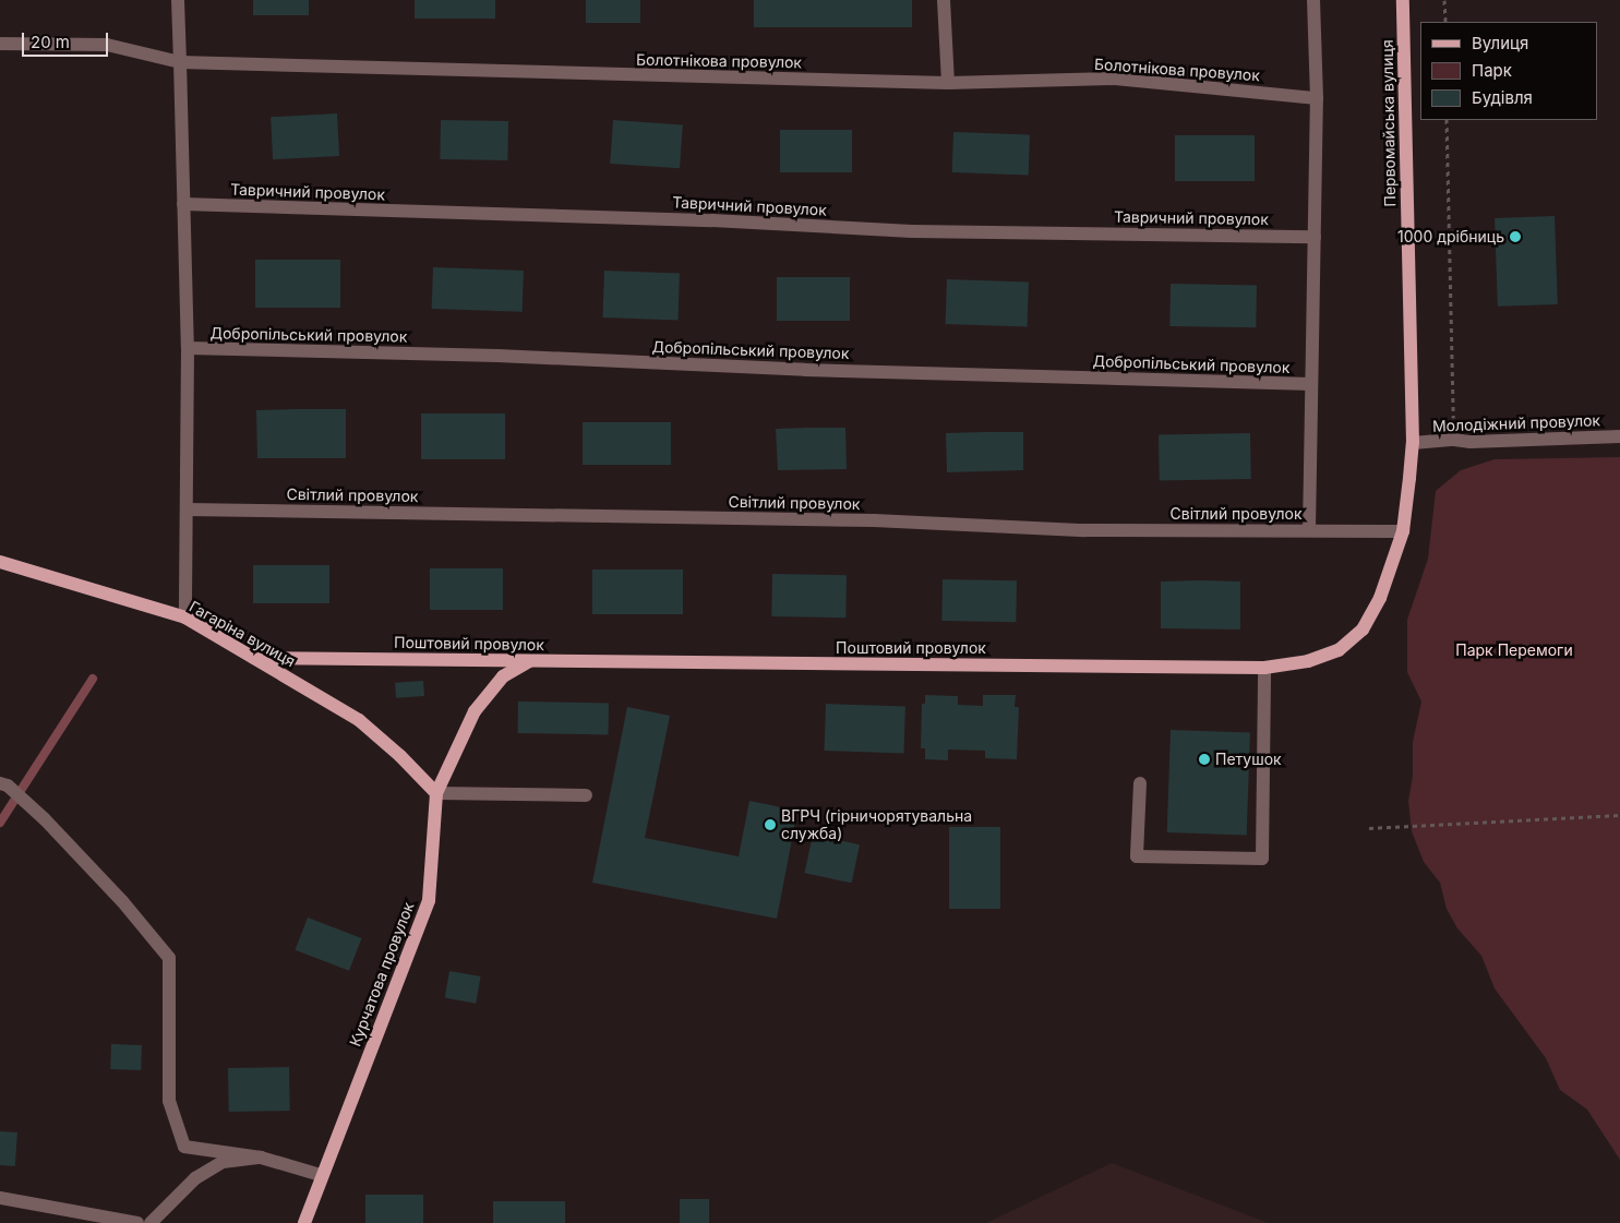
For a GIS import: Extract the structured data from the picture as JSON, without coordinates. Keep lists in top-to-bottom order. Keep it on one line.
{"streets":{"main road":["Первомайська вулиця","Гагаріна вулиця","Поштовий провулок","Курчатова провулок"],"street":["Болотнікова провулок","Тавричний провулок","Добропільський провулок","Молодіжний провулок","Світлий провулок"]},"crossings":[["Первомайська вулиця","Молодіжний провулок"],["Первомайська вулиця","Поштовий провулок"],["Молодіжний провулок","Поштовий провулок"],["Світлий провулок","Поштовий провулок"],["Гагаріна вулиця","Поштовий провулок"],["Гагаріна вулиця","Курчатова провулок"],["Поштовий провулок","Курчатова провулок"]],"parks":["Парк Перемоги"],"places":["1000 дрібниць","Петушок","ВГРЧ (гірничорятувальна служба)"],"legend":["Вулиця","Парк","Будівля"],"scale_bar":"20 m"}
